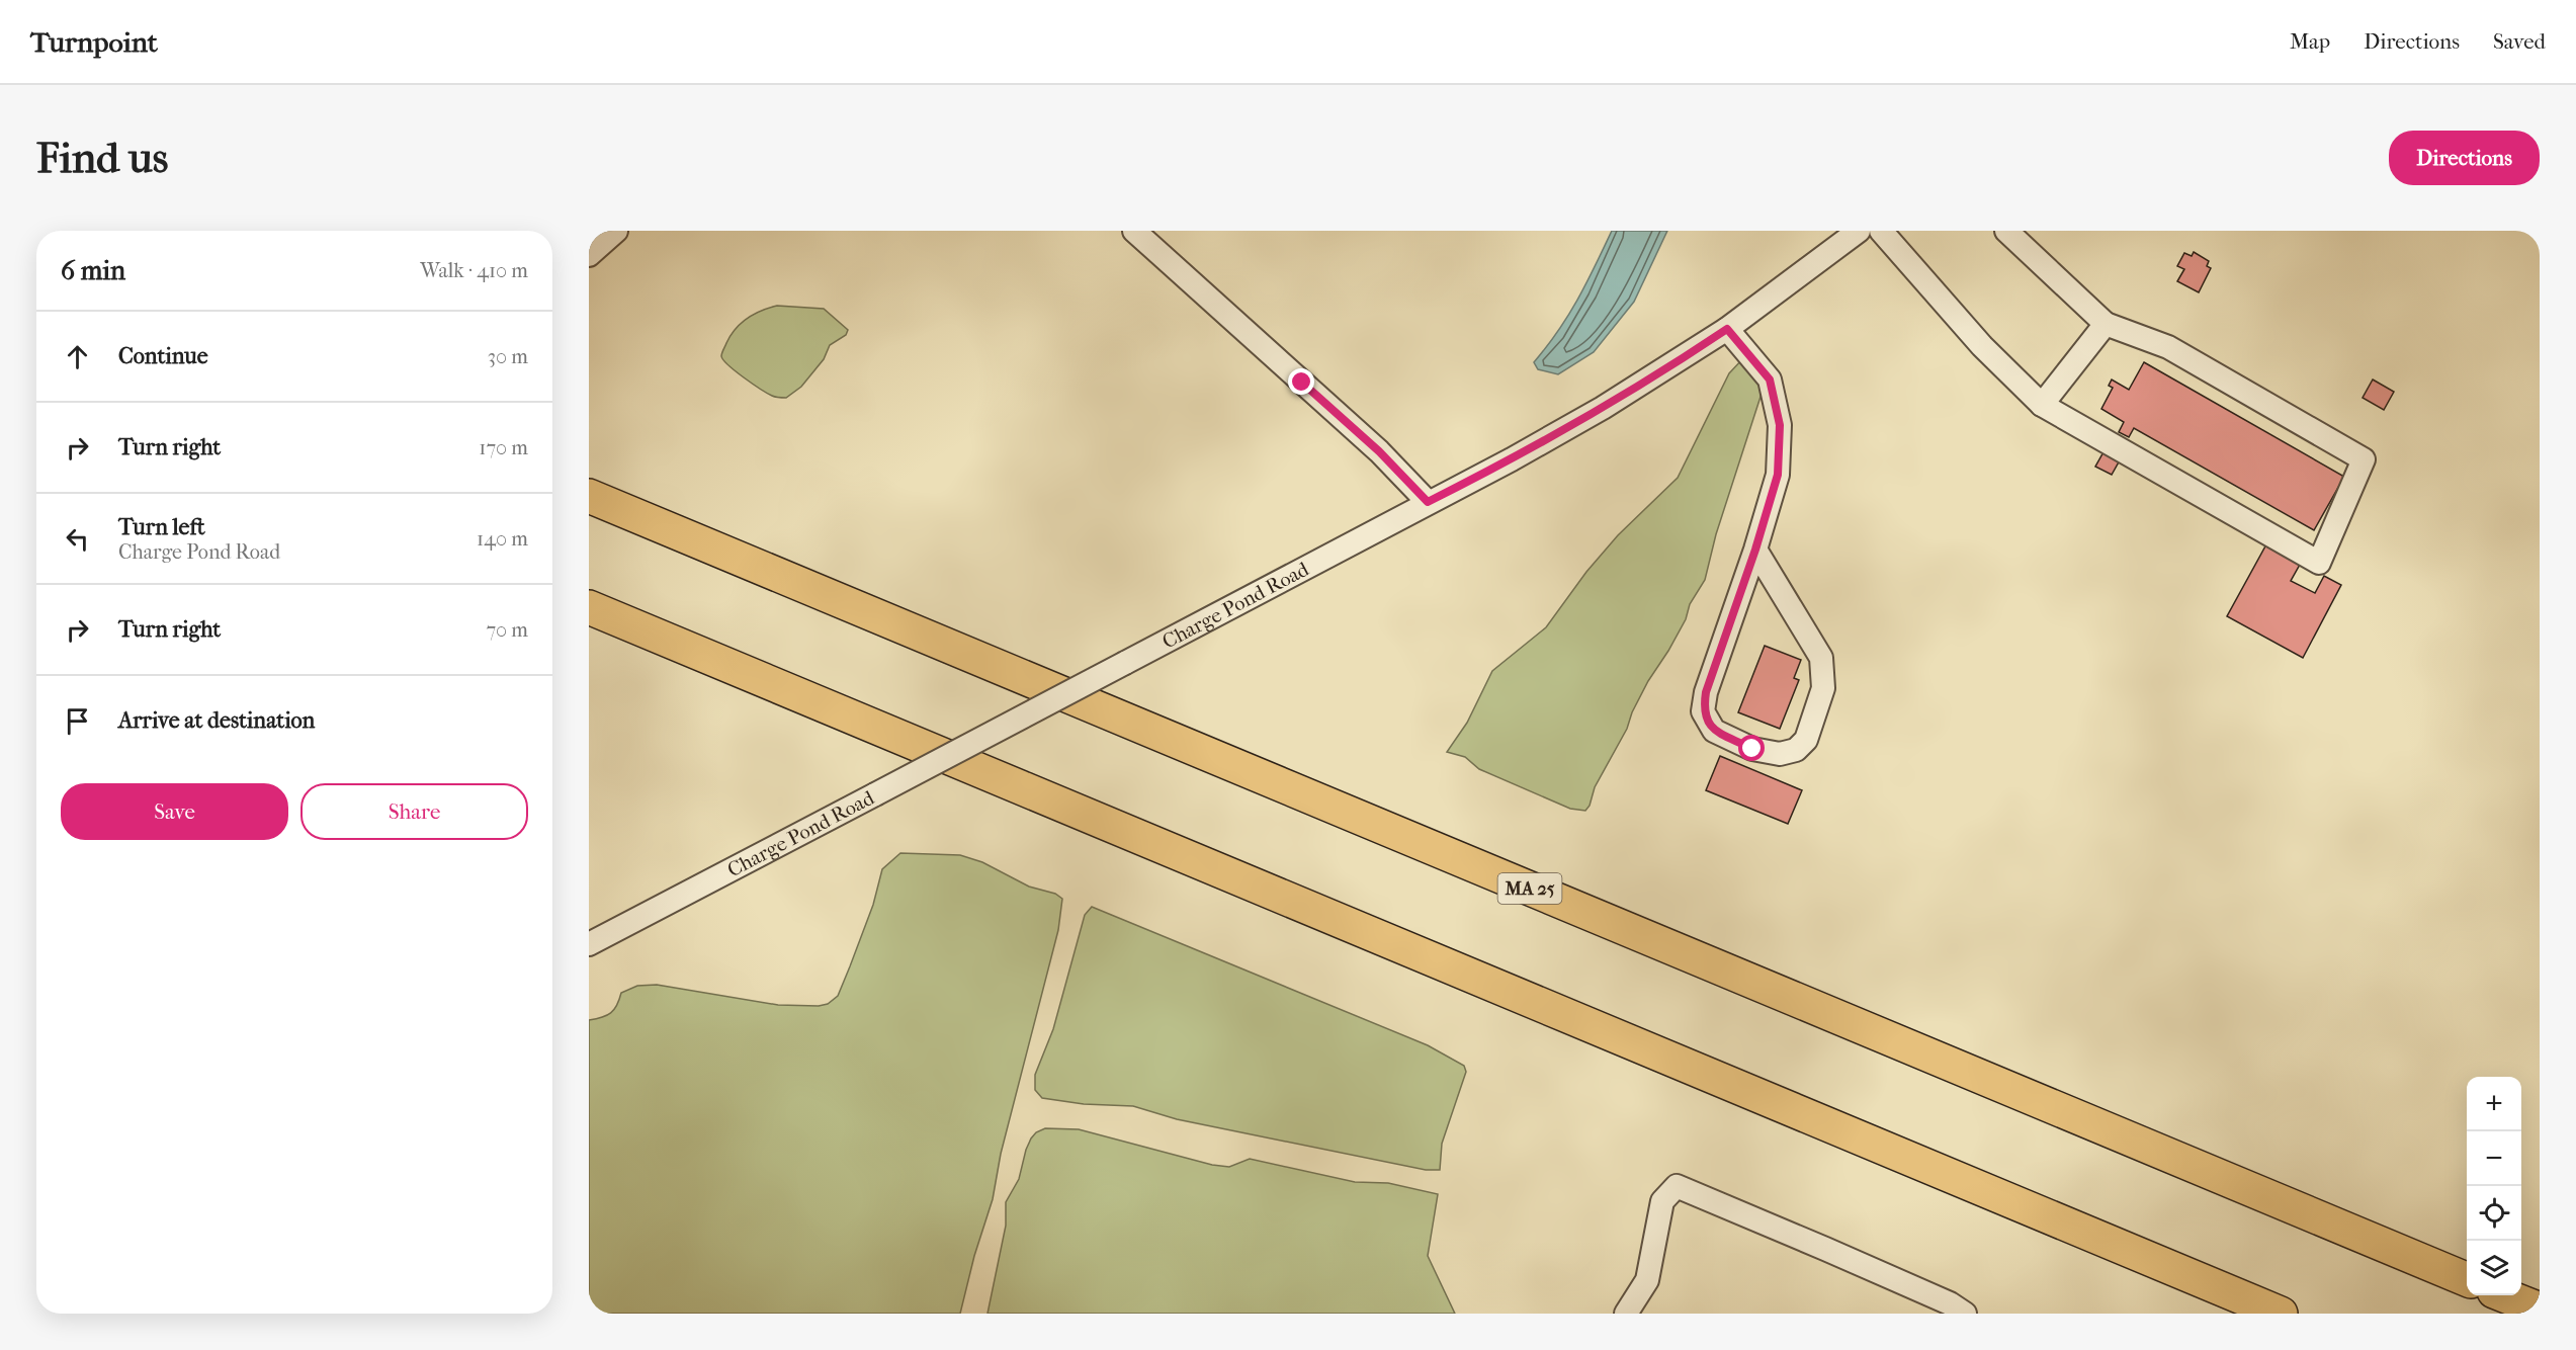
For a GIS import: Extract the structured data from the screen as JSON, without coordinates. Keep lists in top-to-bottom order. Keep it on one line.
{"streets":{"highway":["MA 25"],"street":["Charge Pond Road"]},"page":{"header":"Turnpoint","nav":["Map","Directions","Saved"],"buttons":["Directions",["Save","Share"]],"title":"Find us","heading":["6 min","Walk · 410 m"],"list":[["Continue","30 m"],["Turn right","170 m"],["Turn left","Charge Pond Road","140 m"],["Turn right","70 m"],"Arrive at destination"],"map_buttons":["+","−"]}}
